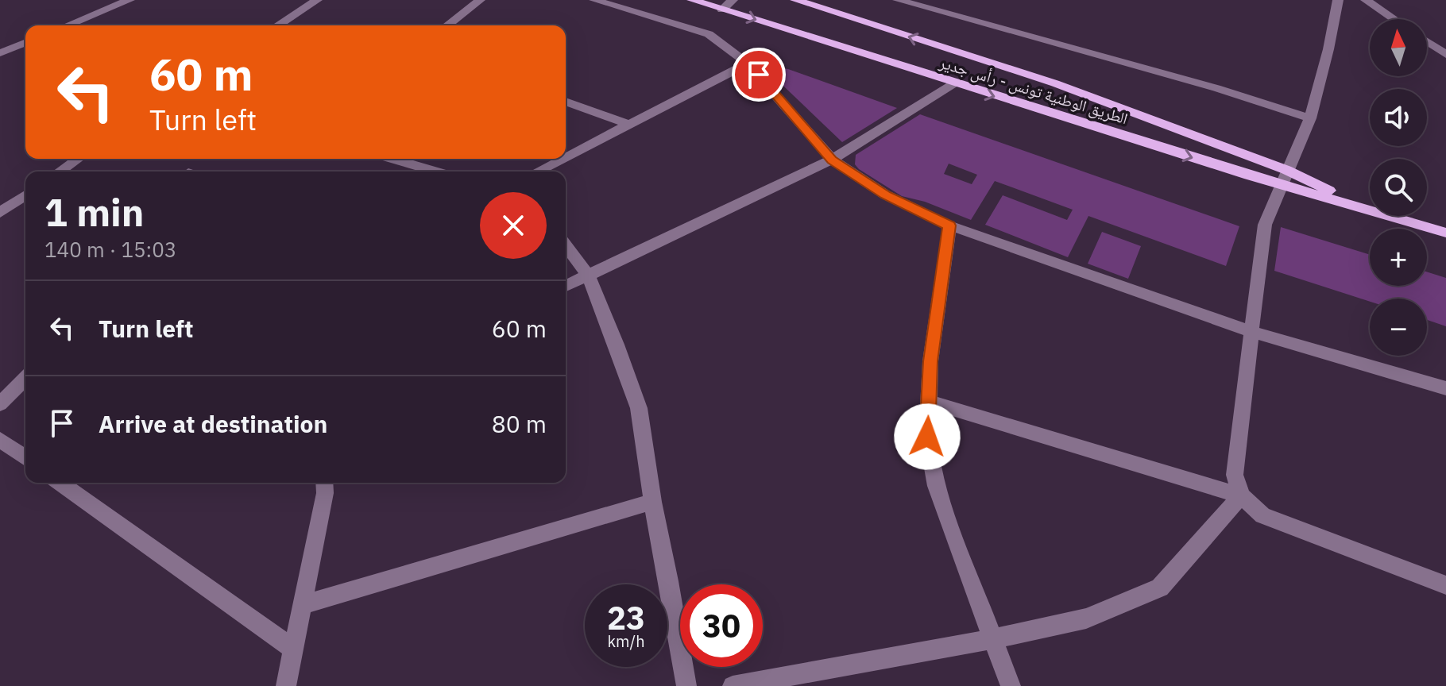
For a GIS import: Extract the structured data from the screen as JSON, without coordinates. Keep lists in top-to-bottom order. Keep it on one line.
{"streets":{"main road":["الطريق الوطنية تونس - رأس جدير"]},"north":"top","page":{"map_buttons":["+","−"],"turn":["60 m","Turn left"],"heading":["1 min","140 m · 15:03"],"list":[{"name":"Turn left","value":"60 m"},{"name":"Arrive at destination","value":"80 m"}],"speed":"23 km/h","limit":"30"}}
